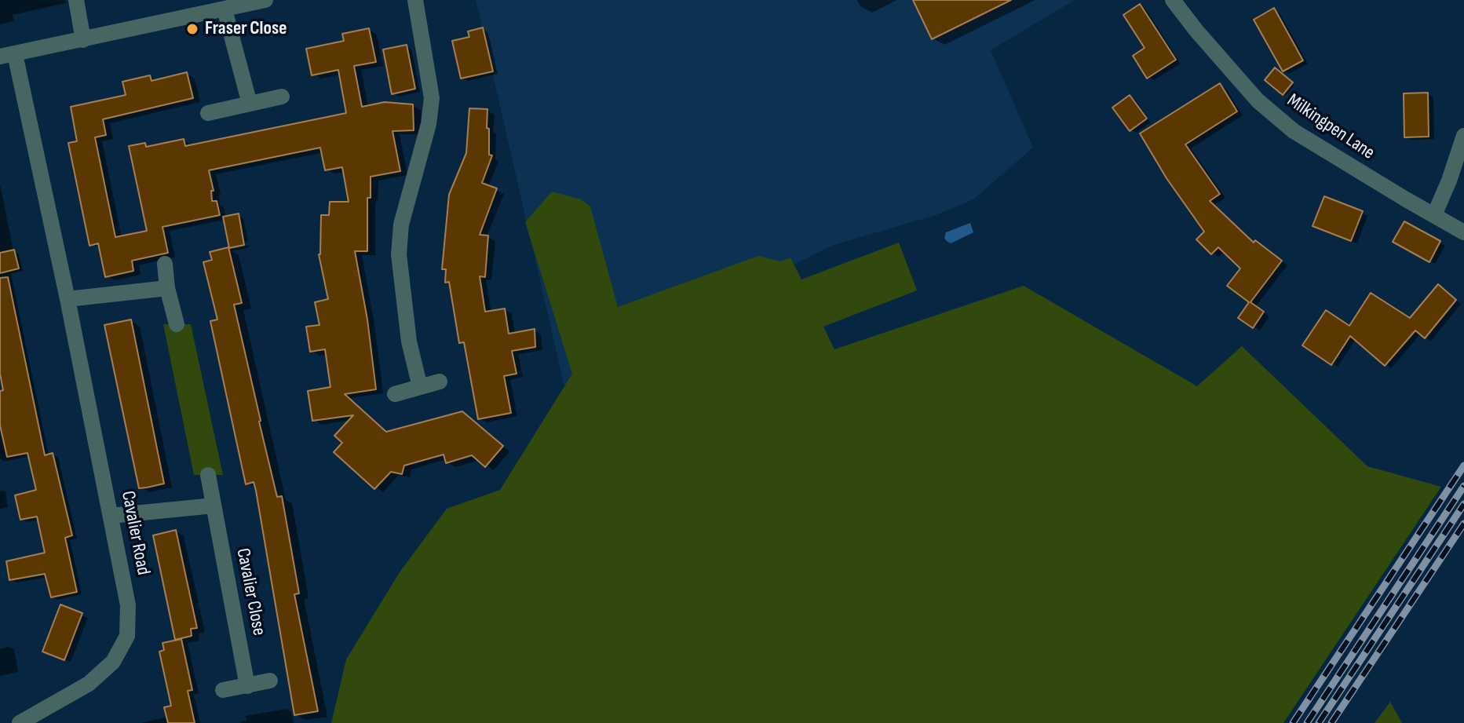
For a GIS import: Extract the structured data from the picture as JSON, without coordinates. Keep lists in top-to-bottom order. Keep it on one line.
{"streets":{"street":["Milkingpen Lane","Cavalier Road","Cavalier Close"]},"places":["Fraser Close"]}
